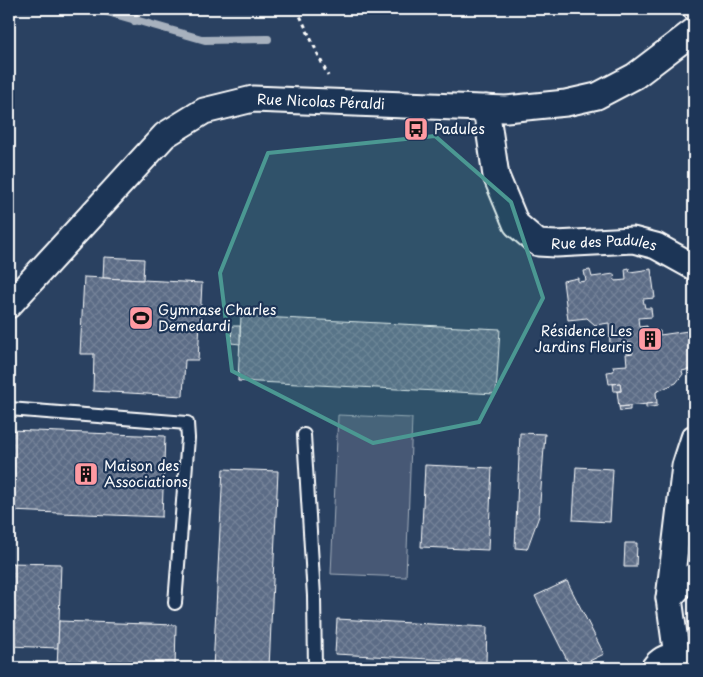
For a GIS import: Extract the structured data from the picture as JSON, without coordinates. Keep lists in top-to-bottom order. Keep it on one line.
{"streets":{"street":["Rue Nicolas Péraldi","Rue des Padules"]},"crossings":[["Rue Nicolas Péraldi","Rue des Padules"]],"places":{"bus stop":["Padules"],"sports":["Gymnase Charles Demedardi"],"building":["Résidence Les Jardins Fleuris","Maison des Associations"]}}
